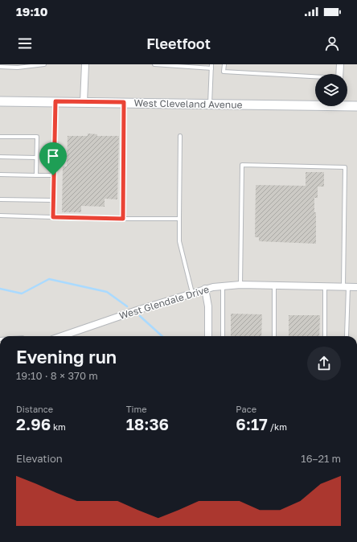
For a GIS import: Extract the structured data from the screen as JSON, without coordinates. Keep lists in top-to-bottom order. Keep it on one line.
{"streets":{"main road":["West Cleveland Avenue"],"street":["West Glendale Drive"]},"page":{"status":"19:10","header":"Fleetfoot","heading":["Evening run","19:10 · 8 × 370 m"],"stats":[["Distance","2.96 km"],["Time","18:36"],["Pace","6:17 /km"]],"chart":["Elevation","16–21 m"]}}
